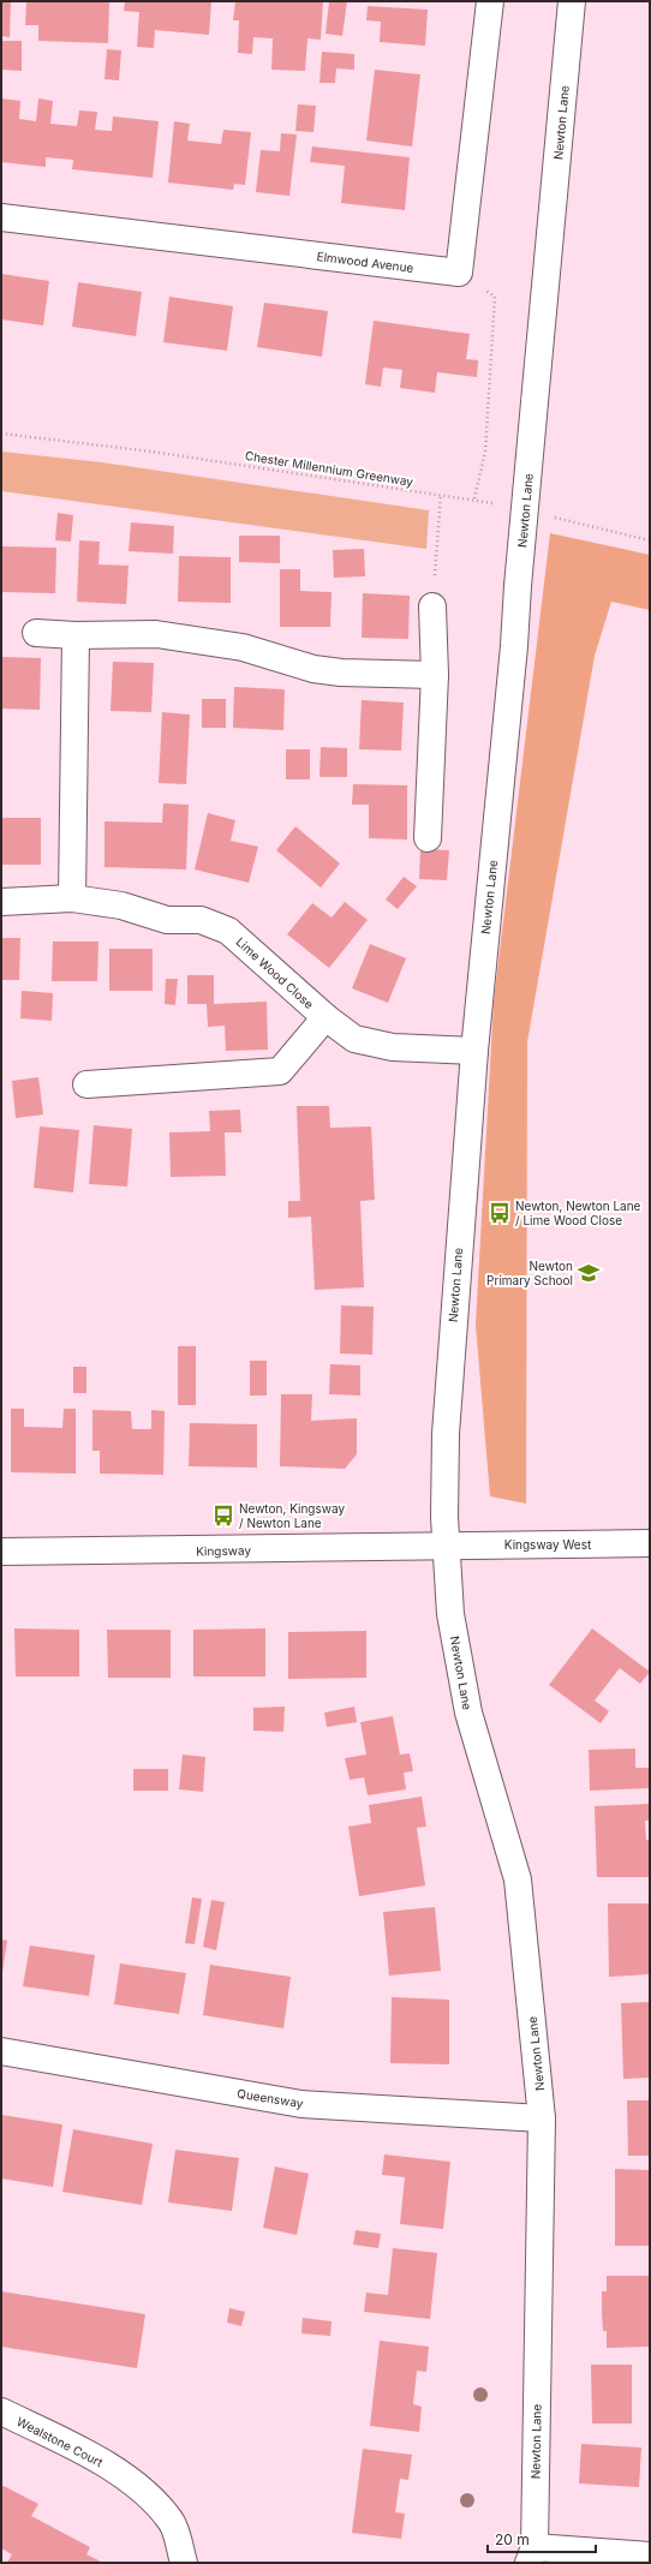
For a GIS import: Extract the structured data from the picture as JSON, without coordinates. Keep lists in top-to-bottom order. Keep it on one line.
{"streets":{"street":["Newton Lane","Elmwood Avenue","Lime Wood Close","Kingsway West","Kingsway","Queensway","Wealstone Court"],"path":["Chester Millennium Greenway"]},"crossings":[["Newton Lane","Lime Wood Close"],["Newton Lane","Kingsway West"],["Newton Lane","Kingsway"],["Newton Lane","Queensway"],["Kingsway West","Kingsway"]],"places":{"bus stop":["Newton, Newton Lane / Lime Wood Close","Newton, Kingsway / Newton Lane"],"school or university":["Newton Primary School"]},"scale_bar":"20 m"}
